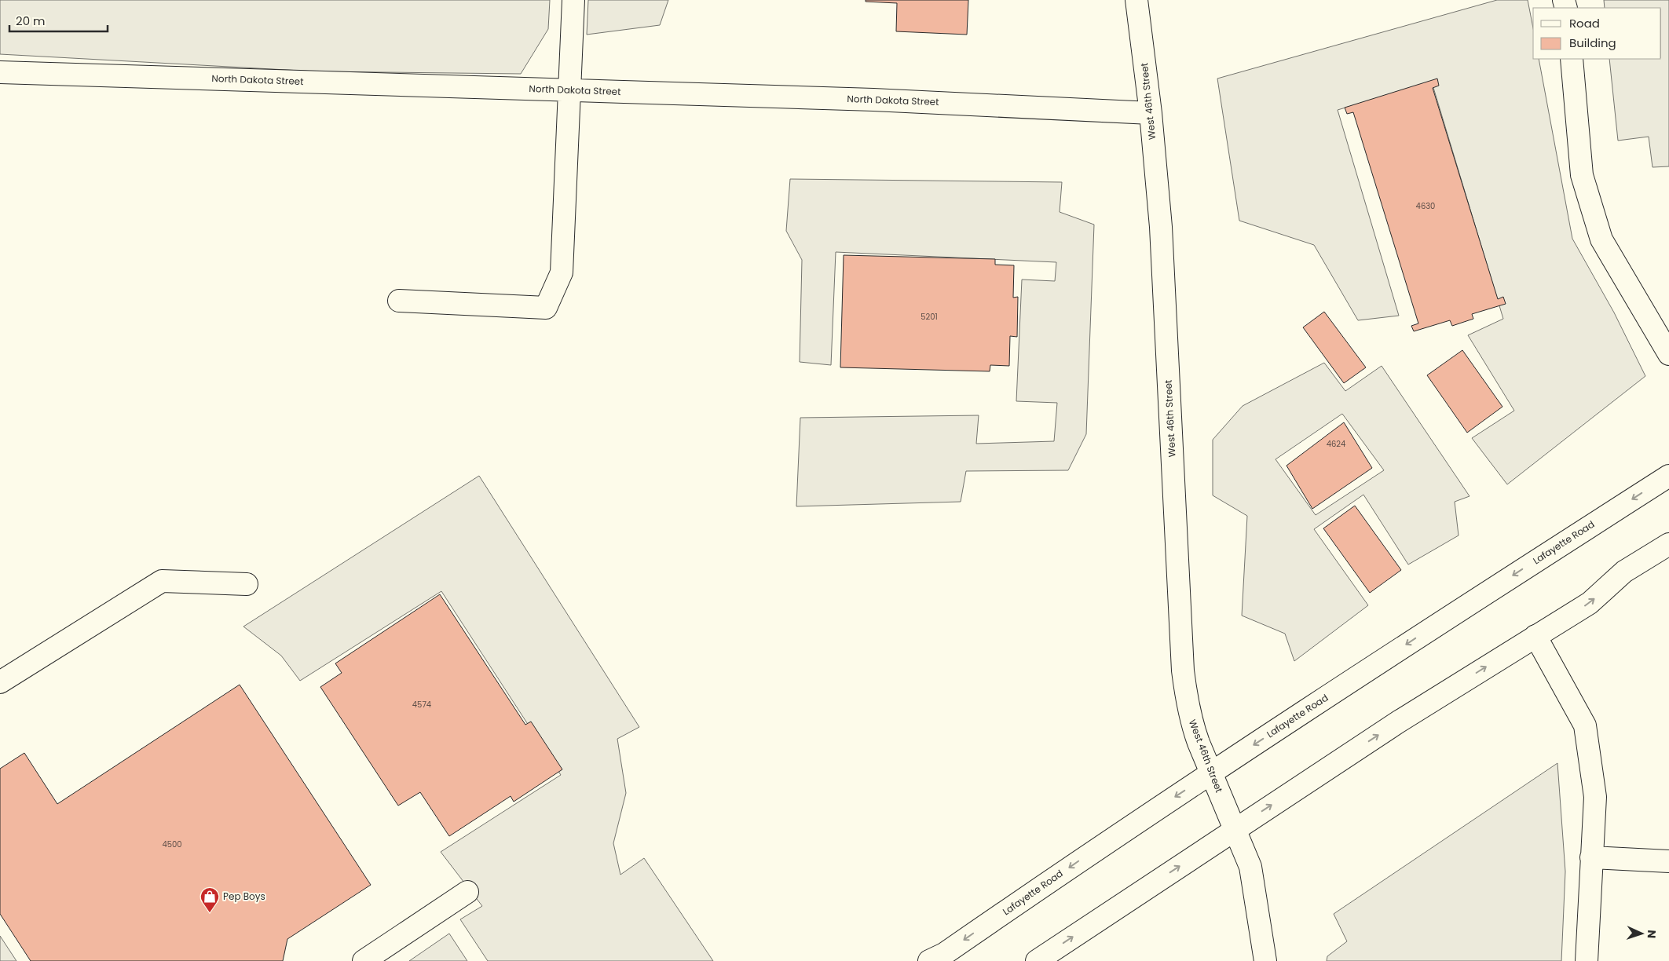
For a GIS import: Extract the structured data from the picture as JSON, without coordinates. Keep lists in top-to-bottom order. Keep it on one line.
{"streets":{"street":["North Dakota Street","West 46th Street","Lafayette Road"]},"crossings":[["North Dakota Street","West 46th Street"],["West 46th Street","Lafayette Road"]],"places":{"shop":["Pep Boys"]},"house_numbers":["4630","5201","4624","4574","4500"],"legend":["Road","Building"],"scale_bar":"20 m","north":"right"}
